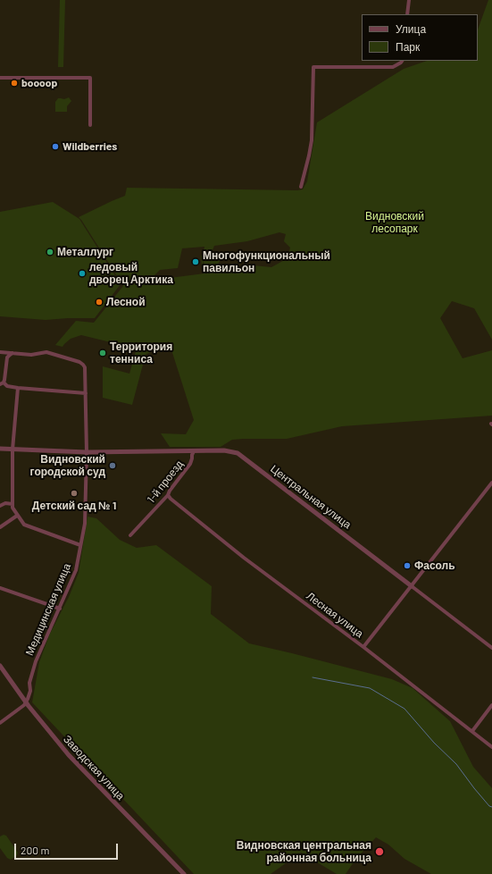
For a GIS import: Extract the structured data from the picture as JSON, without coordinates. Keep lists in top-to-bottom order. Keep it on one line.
{"streets":{"street":["1-й проезд","Центральная улица","Медицинская улица","Лесная улица","Заводская улица"]},"crossings":[["1-й проезд","Центральная улица"],["1-й проезд","Лесная улица"],["Центральная улица","Медицинская улица"],["Медицинская улица","Заводская улица"]],"parks":["Видновский лесопарк"],"places":["boooop","Wildberries","Металлург","Многофункциональный павильон","ледовый дворец Арктика","Лесной","Территория тенниса","Видновский городской суд","Детский сад № 1","Фасоль","Видновская центральная районная больница"],"legend":["Улица","Парк"],"scale_bar":"200 m"}
